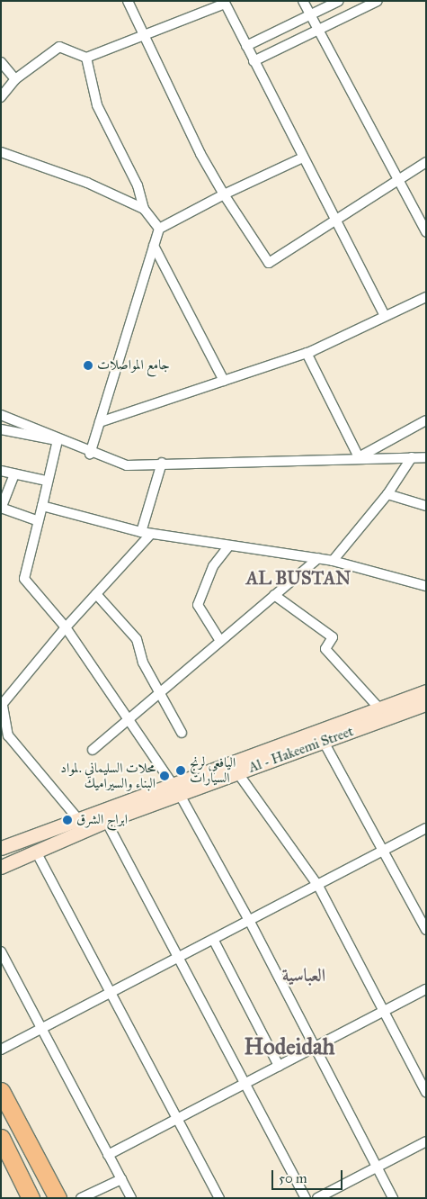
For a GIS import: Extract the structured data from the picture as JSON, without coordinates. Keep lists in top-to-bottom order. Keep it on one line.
{"streets":{"street":["Al - Hakeemi Street"]},"districts":["AL BUSTAN","العباسية","Hodeidah"],"places":["جامع المواصلات","اليافعي لرنج السيارات","محلات السليماني .لمواد البناء والسيراميك","ابراج الشرق"],"scale_bar":"50 m"}
